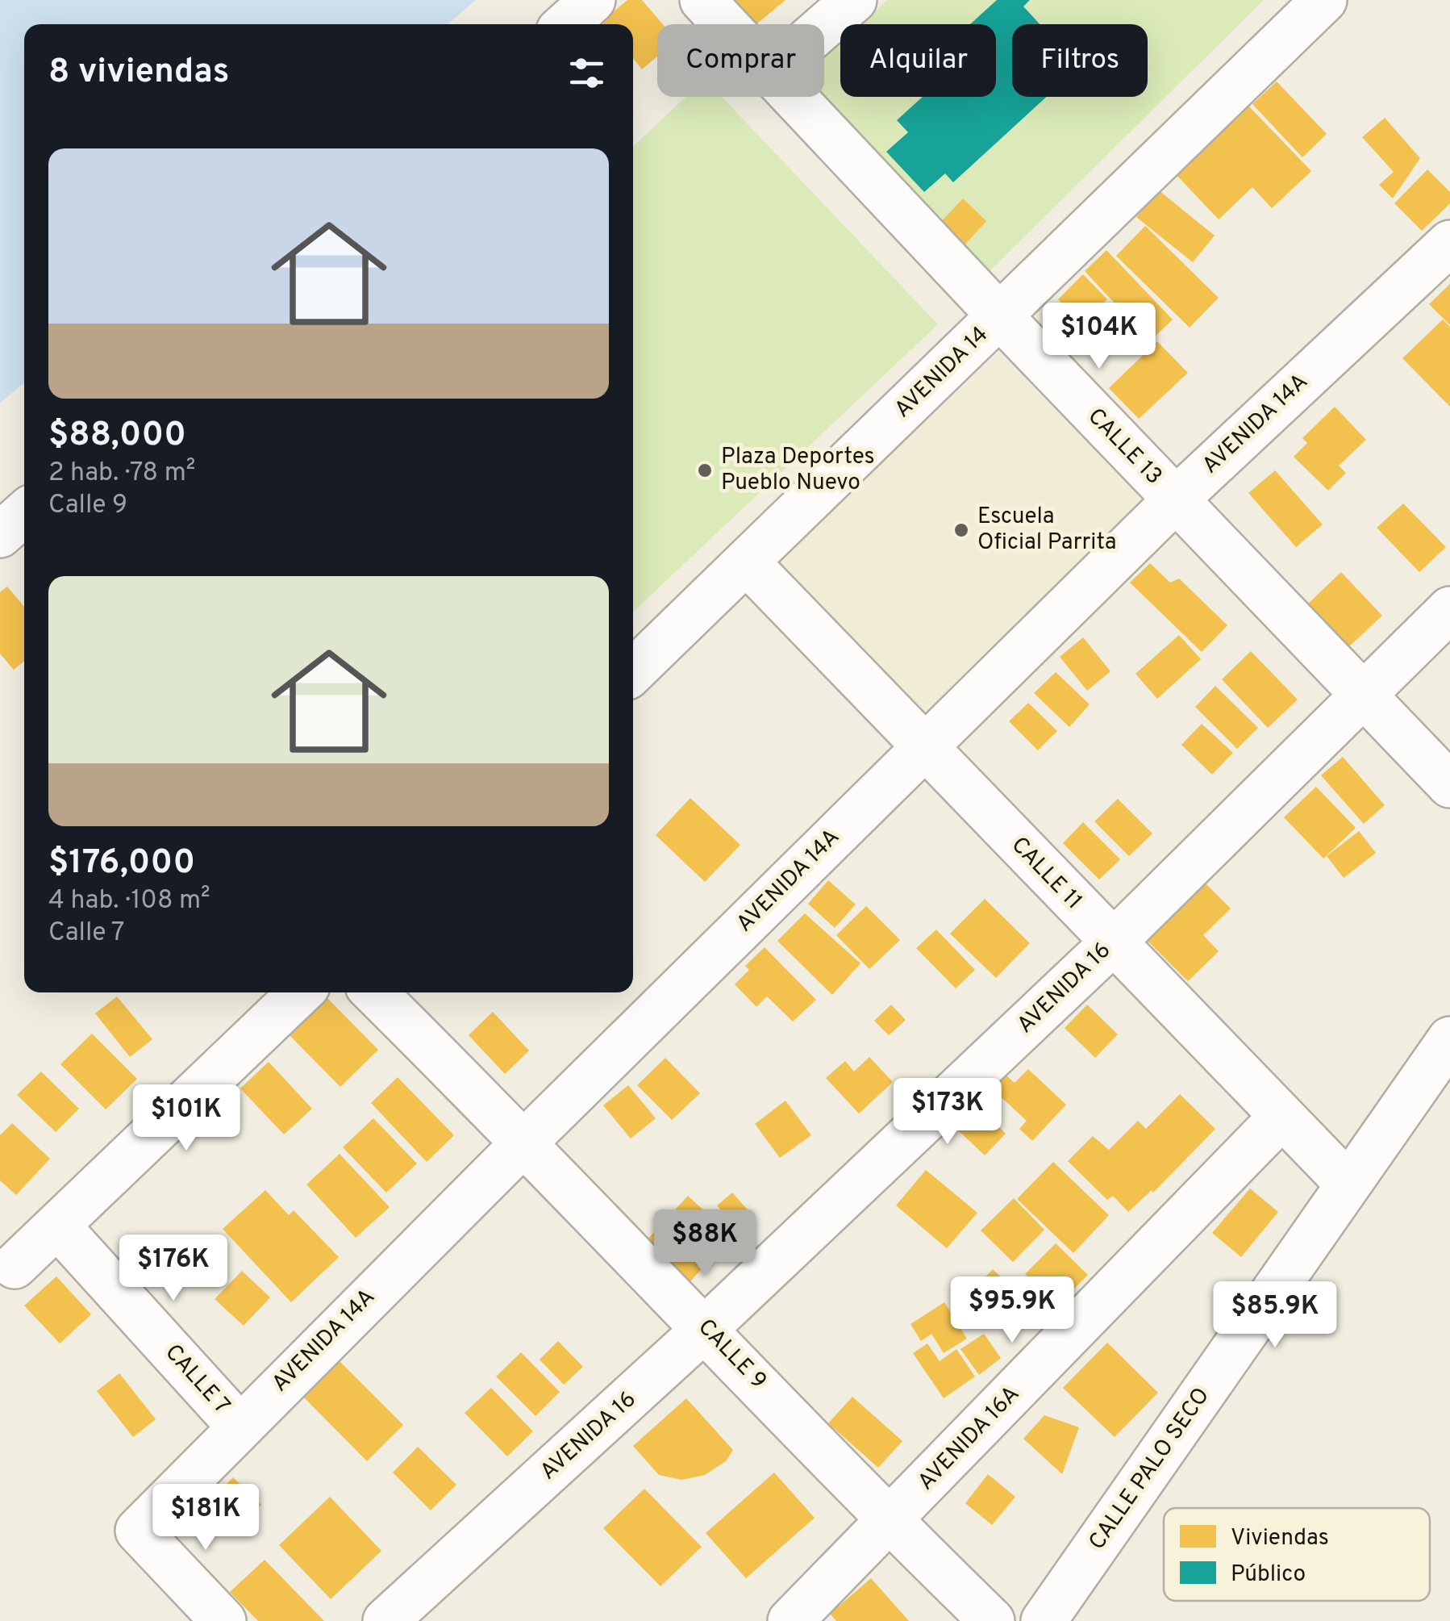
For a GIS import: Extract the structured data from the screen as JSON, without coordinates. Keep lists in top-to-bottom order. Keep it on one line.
{"streets":{"street":["AVENIDA 14","AVENIDA 14A","CALLE 13","CALLE 11","AVENIDA 16","CALLE 9","CALLE 7","AVENIDA 16A","CALLE PALO SECO"]},"crossings":[["AVENIDA 14","CALLE 13"],["AVENIDA 14","CALLE 11"],["AVENIDA 14A","CALLE 13"],["AVENIDA 14A","CALLE 11"],["AVENIDA 14A","CALLE 9"],["AVENIDA 14A","CALLE 7"],["CALLE 13","AVENIDA 16"],["CALLE 11","AVENIDA 16"],["CALLE 11","AVENIDA 16A"],["CALLE 11","CALLE PALO SECO"],["AVENIDA 16","CALLE 9"],["CALLE 9","AVENIDA 16A"]],"places":["Plaza Deportes Pueblo Nuevo","Escuela Oficial Parrita"],"legend":["Viviendas","Público"],"page":{"chip":["Comprar","Alquilar","Filtros"],"heading":"8 viviendas","list":[{"name":"$88,000","note":"2 hab. · 78 m² · Calle 9"},{"name":"$176,000","note":"4 hab. · 108 m² · Calle 7"}],"price":["$104K","$173K","$101K","$88K","$176K","$95.9K","$85.9K","$181K"]}}
